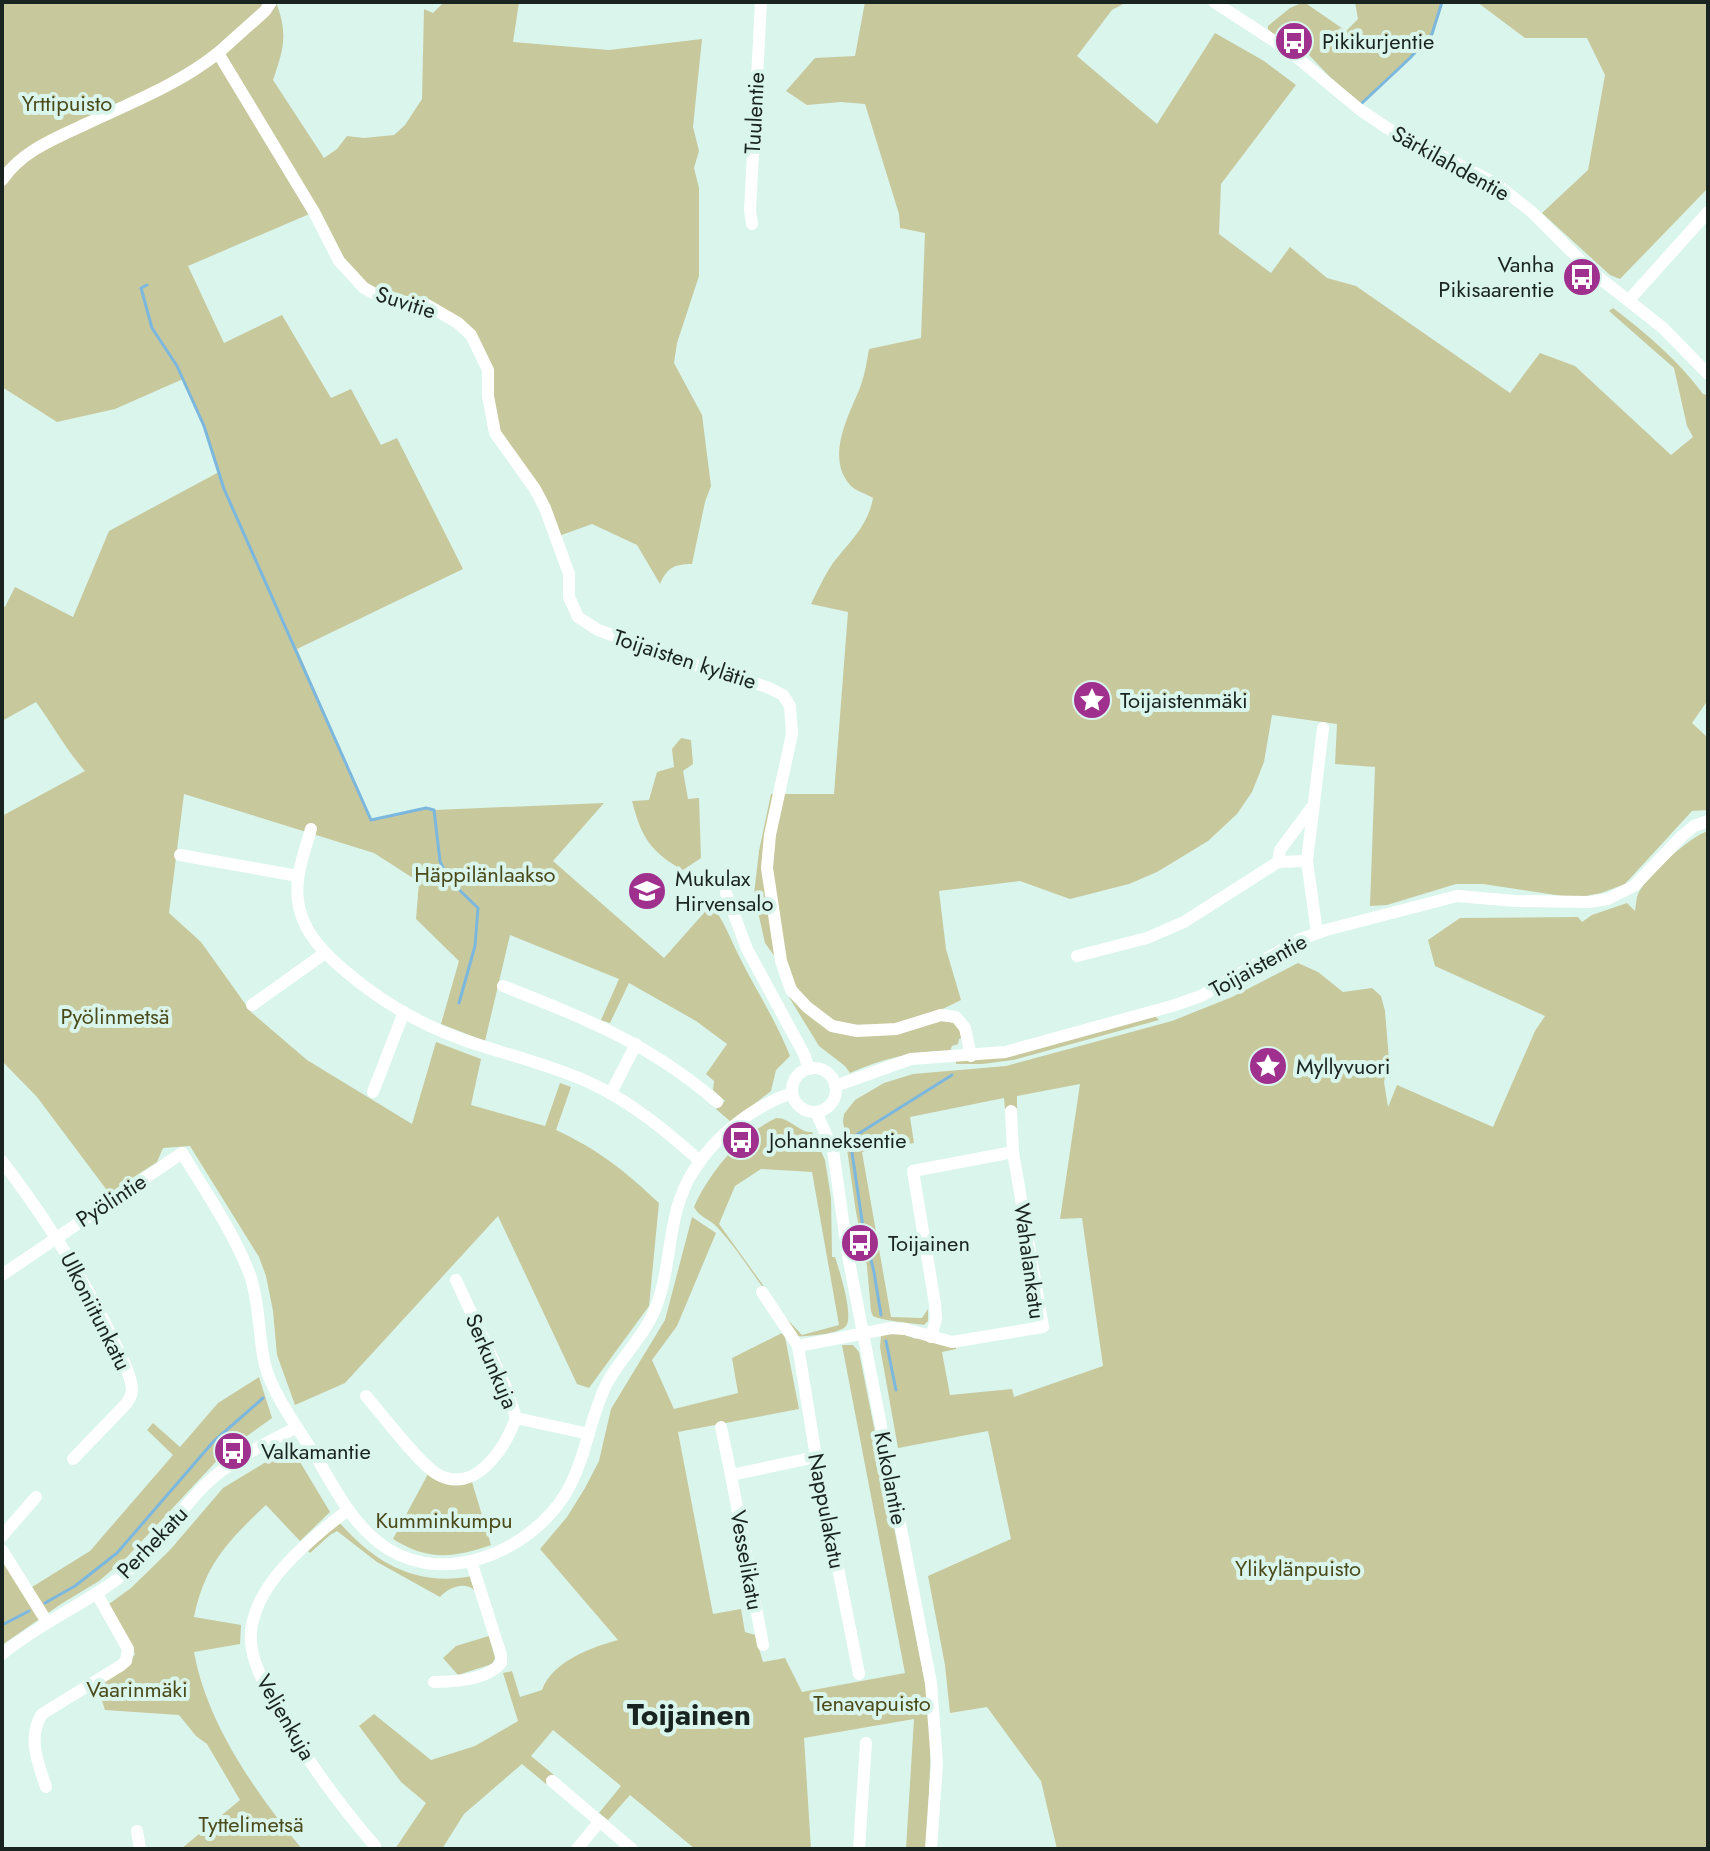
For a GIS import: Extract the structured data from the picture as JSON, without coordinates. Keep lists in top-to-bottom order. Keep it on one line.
{"streets":{"street":["Tuulentie","Särkilahdentie","Suvitie","Toijaisten kylätie","Toijaistentie","Pyölintie","Wahalankatu","Ulkoniitunkatu","Serkunkuja","Kukolantie","Nappulakatu","Perhekatu","Vesselikatu","Veljenkuja"]},"crossings":[["Suvitie","Toijaisten kylätie"],["Toijaisten kylätie","Toijaistentie"],["Toijaistentie","Kukolantie"],["Pyölintie","Ulkoniitunkatu"],["Pyölintie","Perhekatu"],["Wahalankatu","Kukolantie"]],"districts":["Toijainen"],"parks":["Yrttipuisto","Häppilänlaakso","Pyölinmetsä","Kumminkumpu","Ylikylänpuisto","Vaarinmäki","Tenavapuisto","Tyttelimetsä"],"places":{"bus stop":["Pikikurjentie","Vanha Pikisaarentie","Johanneksentie","Toijainen","Valkamantie"],"place":["Toijaistenmäki","Myllyvuori"],"school or university":["Mukulax Hirvensalo"]}}
